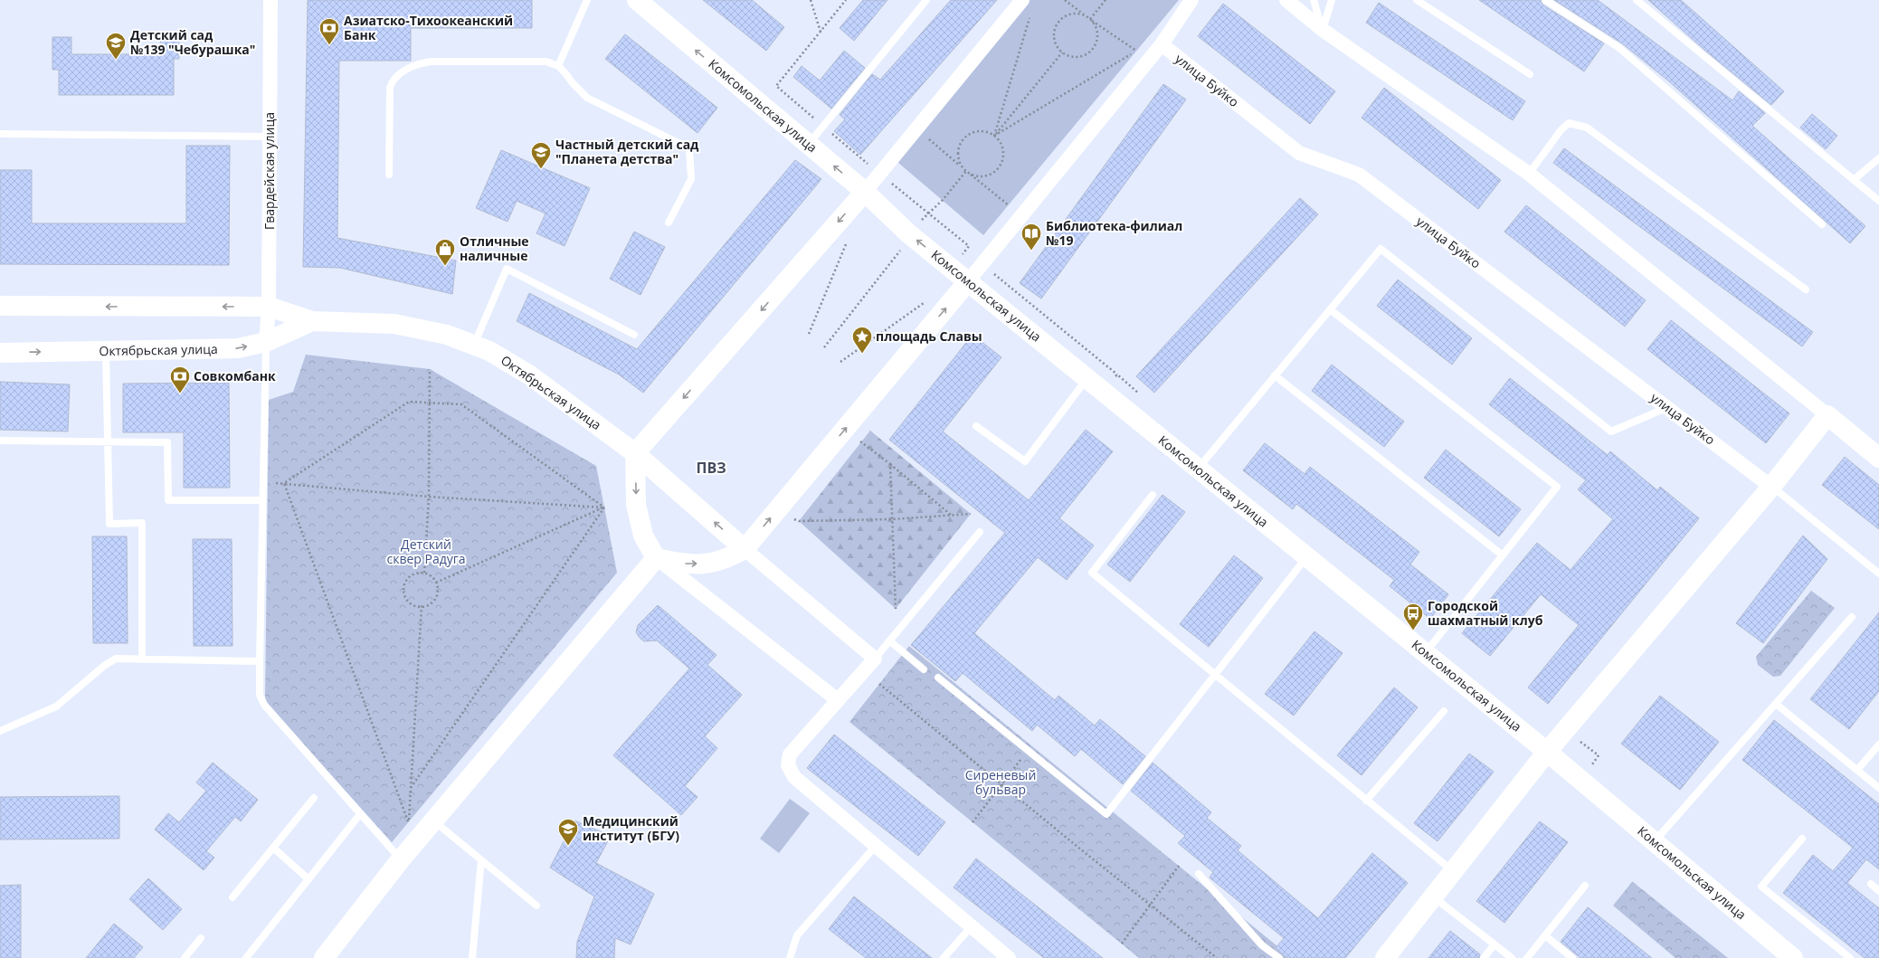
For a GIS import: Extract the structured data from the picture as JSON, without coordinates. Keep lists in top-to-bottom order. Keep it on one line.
{"streets":{"street":["улица Буйко","Комсомольская улица","Гвардейская улица","Октябрьская улица"]},"crossings":[["Гвардейская улица","Октябрьская улица"]],"districts":["ПВЗ"],"parks":["Детский сквер Радуга","Сиреневый бульвар"],"places":{"bank":["Азиатско-Тихоокеанский Банк","Совкомбанк"],"school or university":["Детский сад №139 \"Чебурашка\"","Частный детский сад \"Планета детства\"","Медицинский институт (БГУ)"],"library":["Библиотека-филиал №19"],"shop":["Отличные наличные"],"place":["площадь Славы"],"bus stop":["Городской шахматный клуб"]}}
